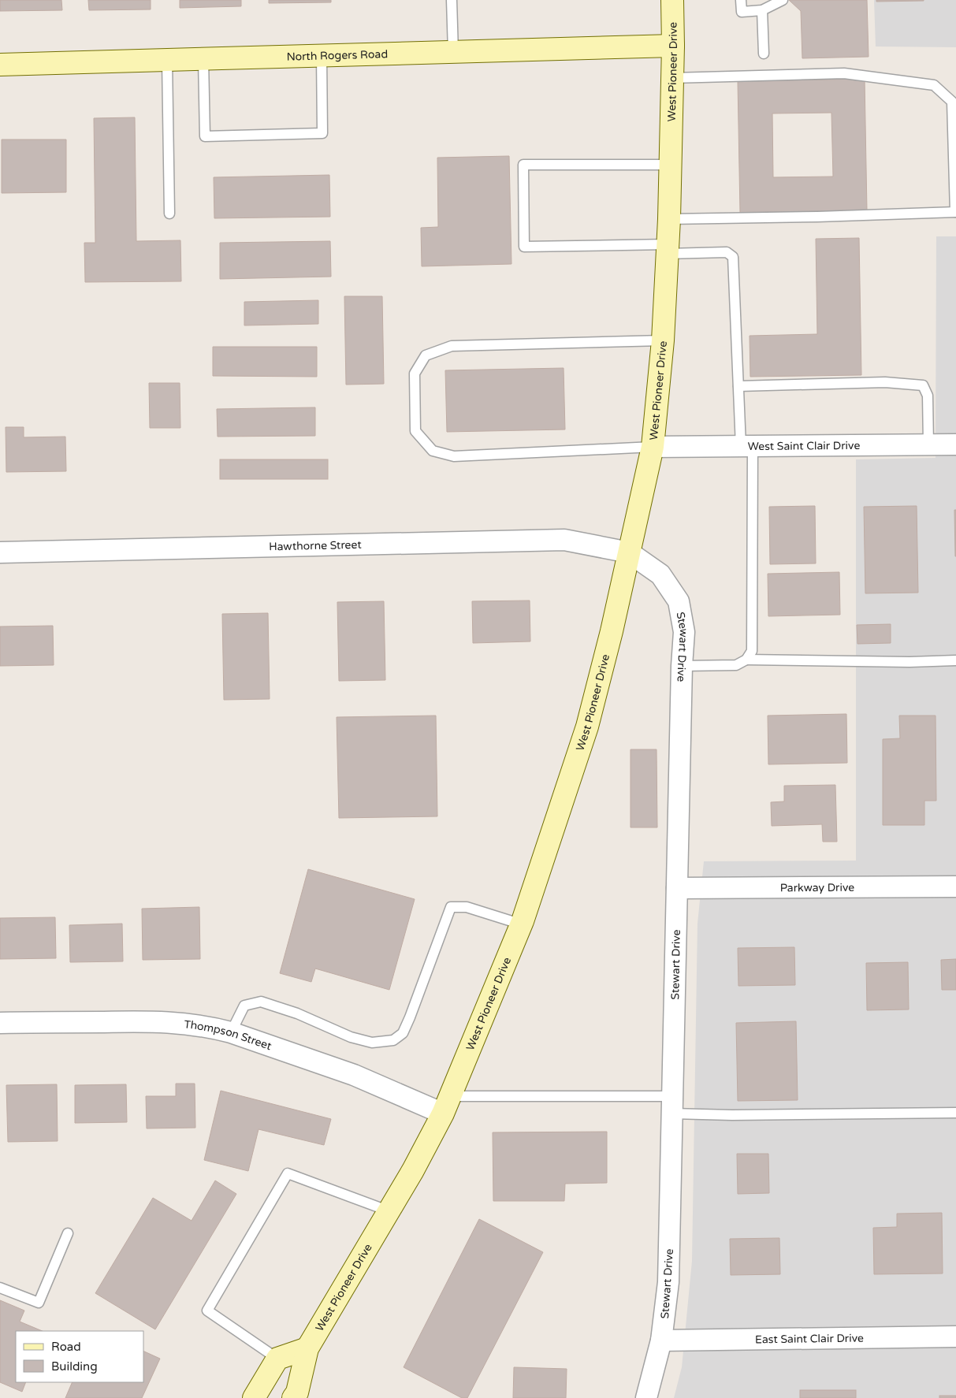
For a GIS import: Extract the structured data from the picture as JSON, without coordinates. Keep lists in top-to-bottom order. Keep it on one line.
{"streets":{"main road":["North Rogers Road","West Pioneer Drive"],"street":["West Saint Clair Drive","Hawthorne Street","Stewart Drive","Parkway Drive","Thompson Street","East Saint Clair Drive"]},"crossings":[["North Rogers Road","West Pioneer Drive"],["West Pioneer Drive","West Saint Clair Drive"],["West Pioneer Drive","Hawthorne Street"],["West Pioneer Drive","Stewart Drive"],["West Pioneer Drive","Thompson Street"],["Hawthorne Street","Stewart Drive"],["Stewart Drive","Parkway Drive"],["Stewart Drive","East Saint Clair Drive"]],"legend":["Road","Building"]}
